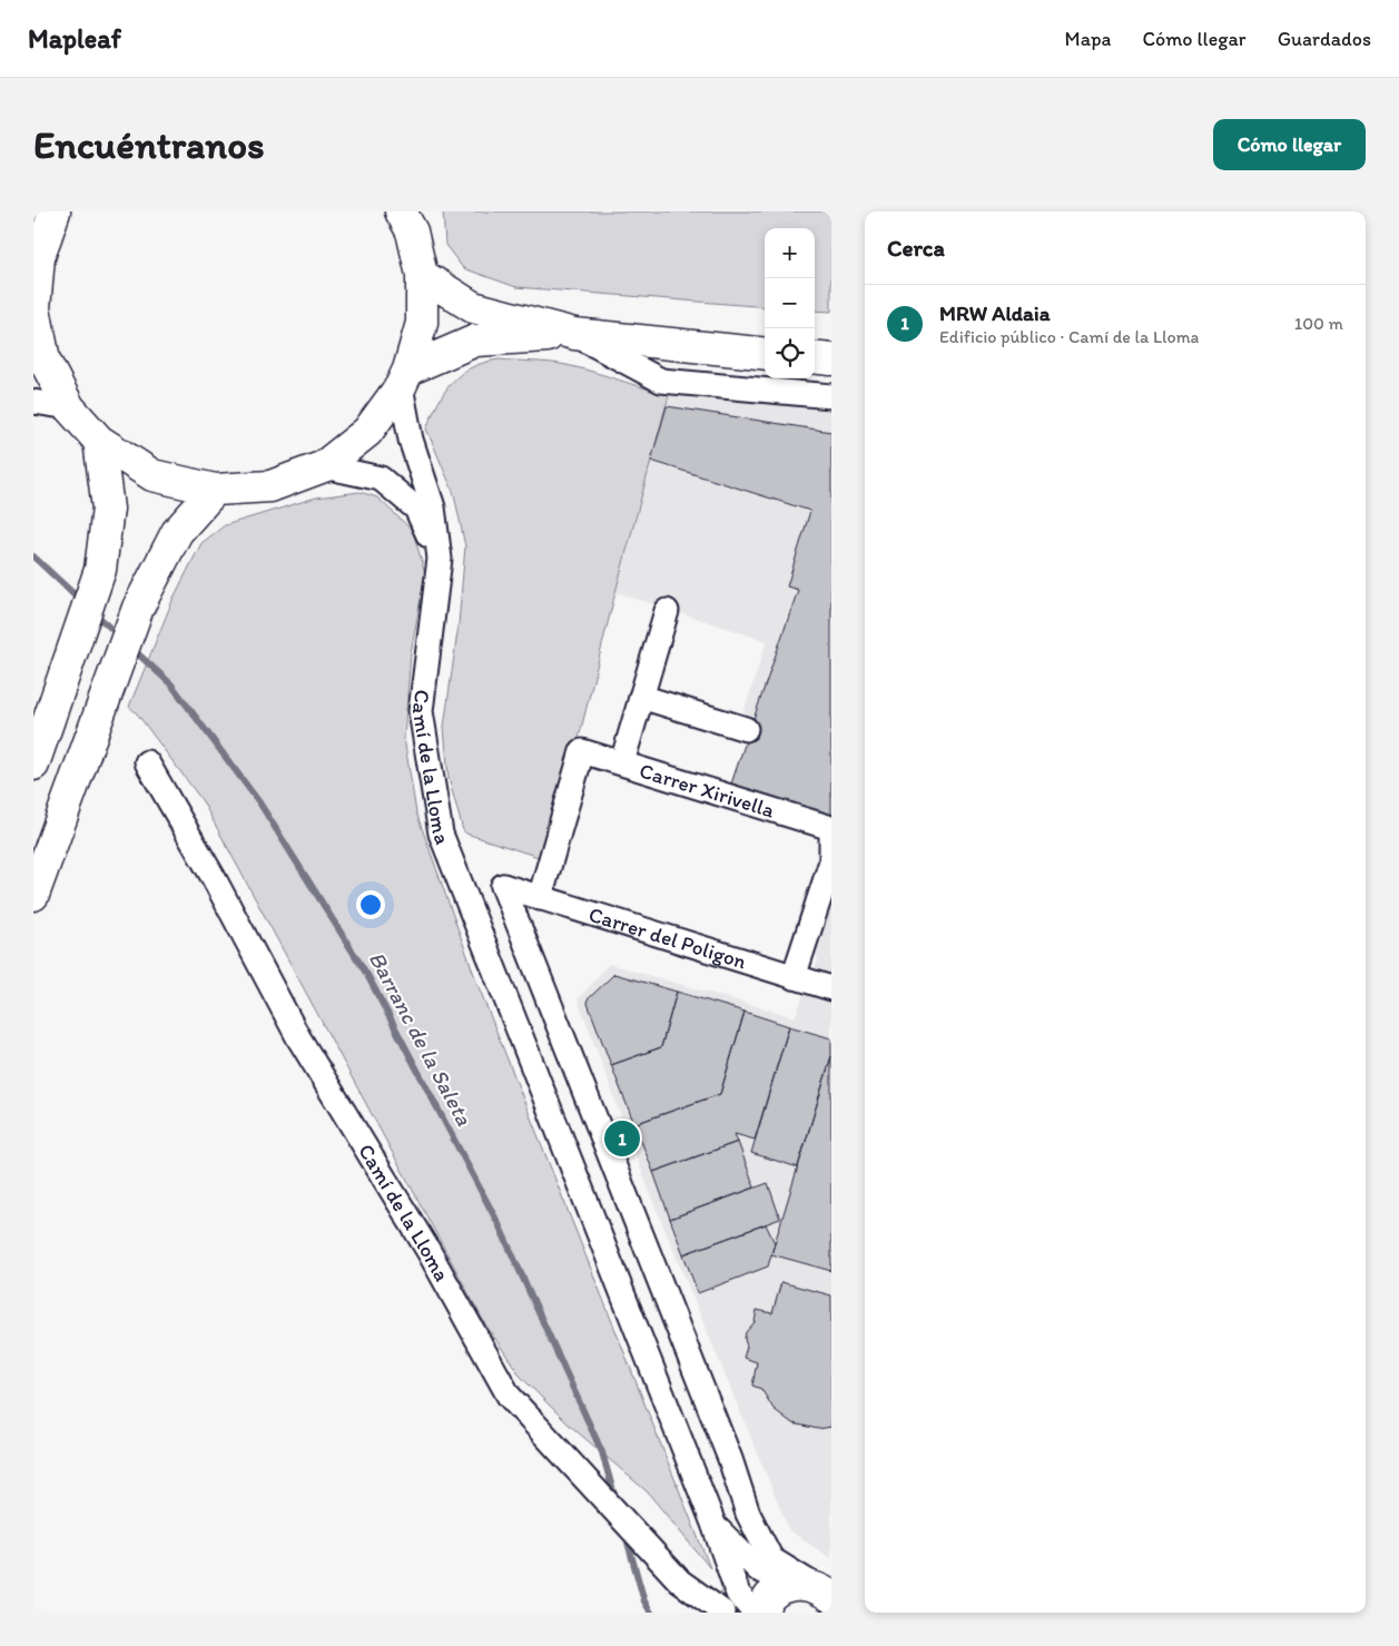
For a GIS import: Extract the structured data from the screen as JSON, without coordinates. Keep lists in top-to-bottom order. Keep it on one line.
{"streets":{"street":["Camí de la Lloma","Carrer Xirivella","Carrer del Poligon"]},"crossings":[["Camí de la Lloma","Carrer del Poligon"],["Carrer Xirivella","Carrer del Poligon"]],"water":["Barranc de la Saleta"],"page":{"header":"Mapleaf","nav":["Mapa","Cómo llegar","Guardados"],"buttons":"Cómo llegar","title":"Encuéntranos","heading":"Cerca","map_buttons":["+","−"],"list":[{"mark":"1","name":"MRW Aldaia","note":"Edificio público · Camí de la Lloma","value":"100 m"}],"pins":"1"}}
